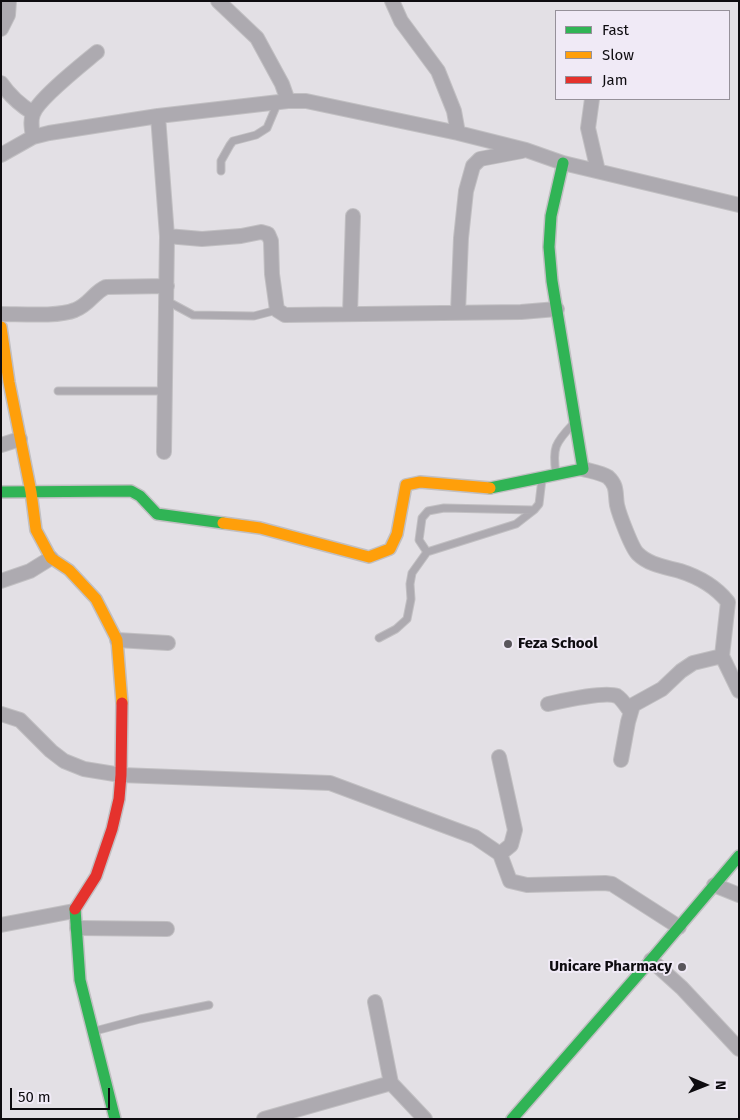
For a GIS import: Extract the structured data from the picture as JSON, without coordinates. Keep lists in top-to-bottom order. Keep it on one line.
{"places":["Feza School","Unicare Pharmacy"],"legend":["Fast","Slow","Jam"],"scale_bar":"50 m","north":"right"}
